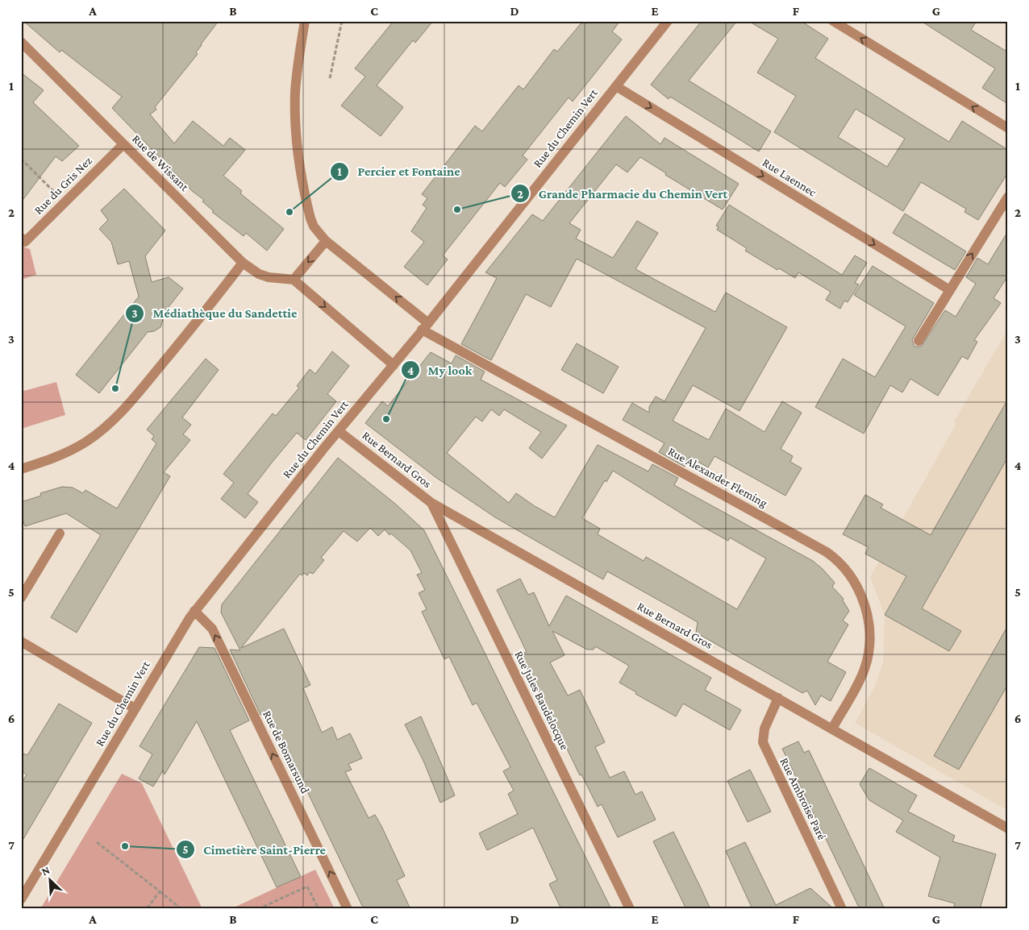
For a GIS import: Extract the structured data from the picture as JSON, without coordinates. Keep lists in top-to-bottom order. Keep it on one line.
{"streets":{"street":["Rue du Chemin Vert","Rue de Wissant","Rue Laennec","Rue du Gris Nez","Rue Bernard Gros","Rue Alexander Fleming","Rue Jules Baudelocque","Rue de Bomarsund","Rue Ambroise Paré"]},"crossings":[["Rue du Chemin Vert","Rue Laennec"],["Rue du Chemin Vert","Rue Bernard Gros"],["Rue du Chemin Vert","Rue Alexander Fleming"],["Rue du Chemin Vert","Rue de Bomarsund"],["Rue de Wissant","Rue du Gris Nez"],["Rue Bernard Gros","Rue Alexander Fleming"],["Rue Bernard Gros","Rue Jules Baudelocque"],["Rue Bernard Gros","Rue Ambroise Paré"]],"one_way":["Rue Laennec","Rue de Bomarsund"],"places":["Grande Pharmacie du Chemin Vert","Percier et Fontaine","Médiathèque du Sandettie","My look","Cimetière Saint-Pierre"],"north":"top left","grid":{"columns":["A","B","C","D","E","F","G"],"rows":["1","2","3","4","5","6","7"]}}
